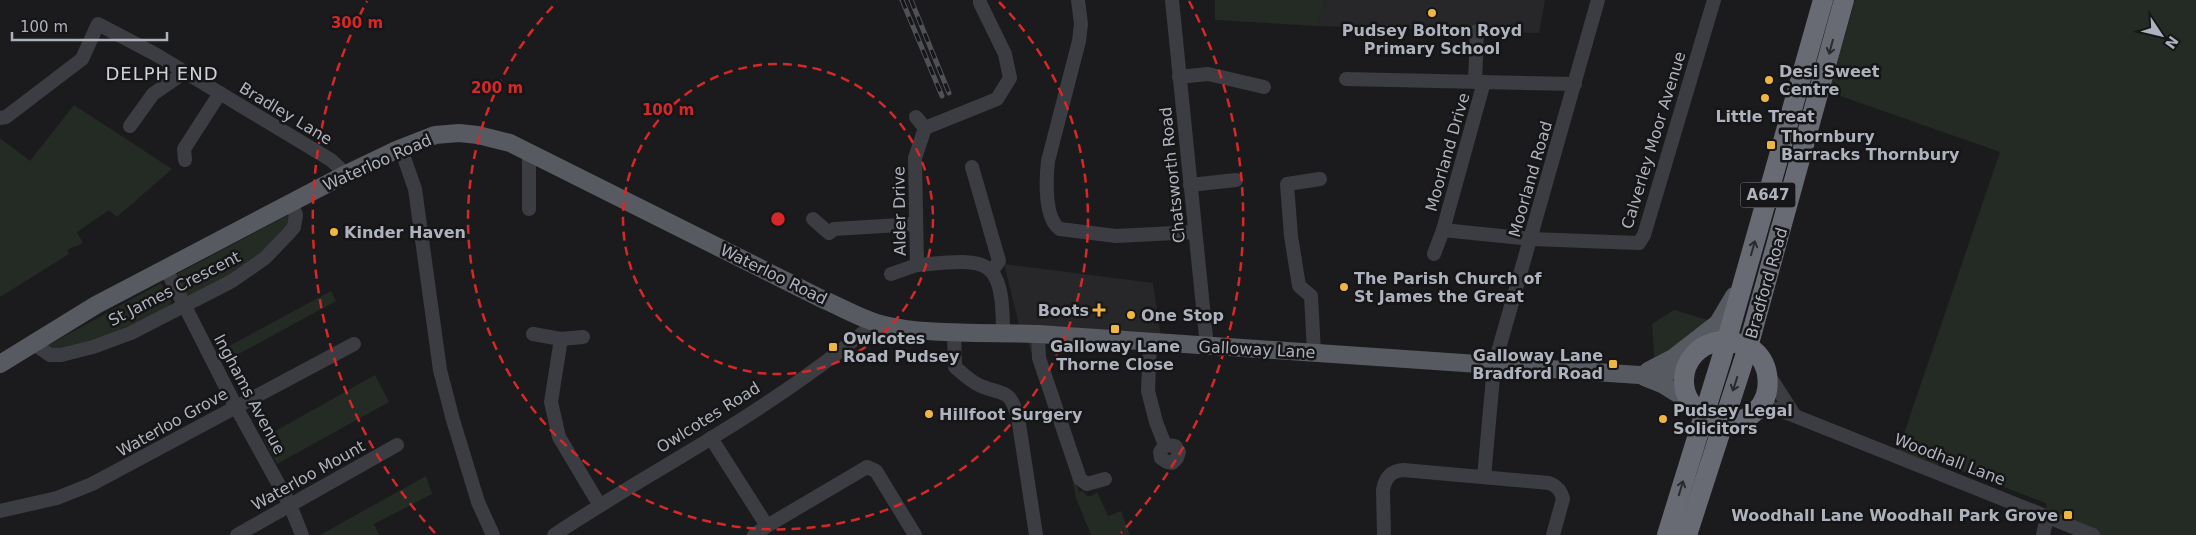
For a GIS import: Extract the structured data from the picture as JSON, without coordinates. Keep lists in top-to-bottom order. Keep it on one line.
{"streets":{"highway":["A647","Bradford Road"],"main road":["Waterloo Road","Galloway Lane"],"street":["Bradley Lane","Calverley Moor Avenue","Moorland Drive","Chatsworth Road","Moorland Road","Alder Drive","St James Crescent","Inghams Avenue","Owlcotes Road","Waterloo Grove","Woodhall Lane","Waterloo Mount"]},"crossings":[["Bradley Lane","Waterloo Road"],["Calverley Moor Avenue","Moorland Drive"],["Calverley Moor Avenue","Moorland Road"],["Moorland Drive","Moorland Road"],["Waterloo Road","St James Crescent"],["Waterloo Road","Galloway Lane"],["Waterloo Road","Inghams Avenue"],["Waterloo Road","Owlcotes Road"],["Chatsworth Road","Galloway Lane"],["Moorland Road","Galloway Lane"],["St James Crescent","Inghams Avenue"],["Galloway Lane","Owlcotes Road"],["Inghams Avenue","Waterloo Grove"],["Inghams Avenue","Waterloo Mount"]],"districts":["DELPH END"],"places":{"other":["Pudsey Bolton Royd Primary School","Desi Sweet Centre","Little Treat","Kinder Haven","The Parish Church of St James the Great","One Stop","Hillfoot Surgery","Pudsey Legal Solicitors"],"transit":["Thornbury Barracks Thornbury","Galloway Lane Thorne Close","Owlcotes Road Pudsey","Galloway Lane Bradford Road","Woodhall Lane Woodhall Park Grove"],"health":["Boots"]},"scale_bar":"100 m","north":"bottom right","rings":["300 m","200 m","100 m"]}
